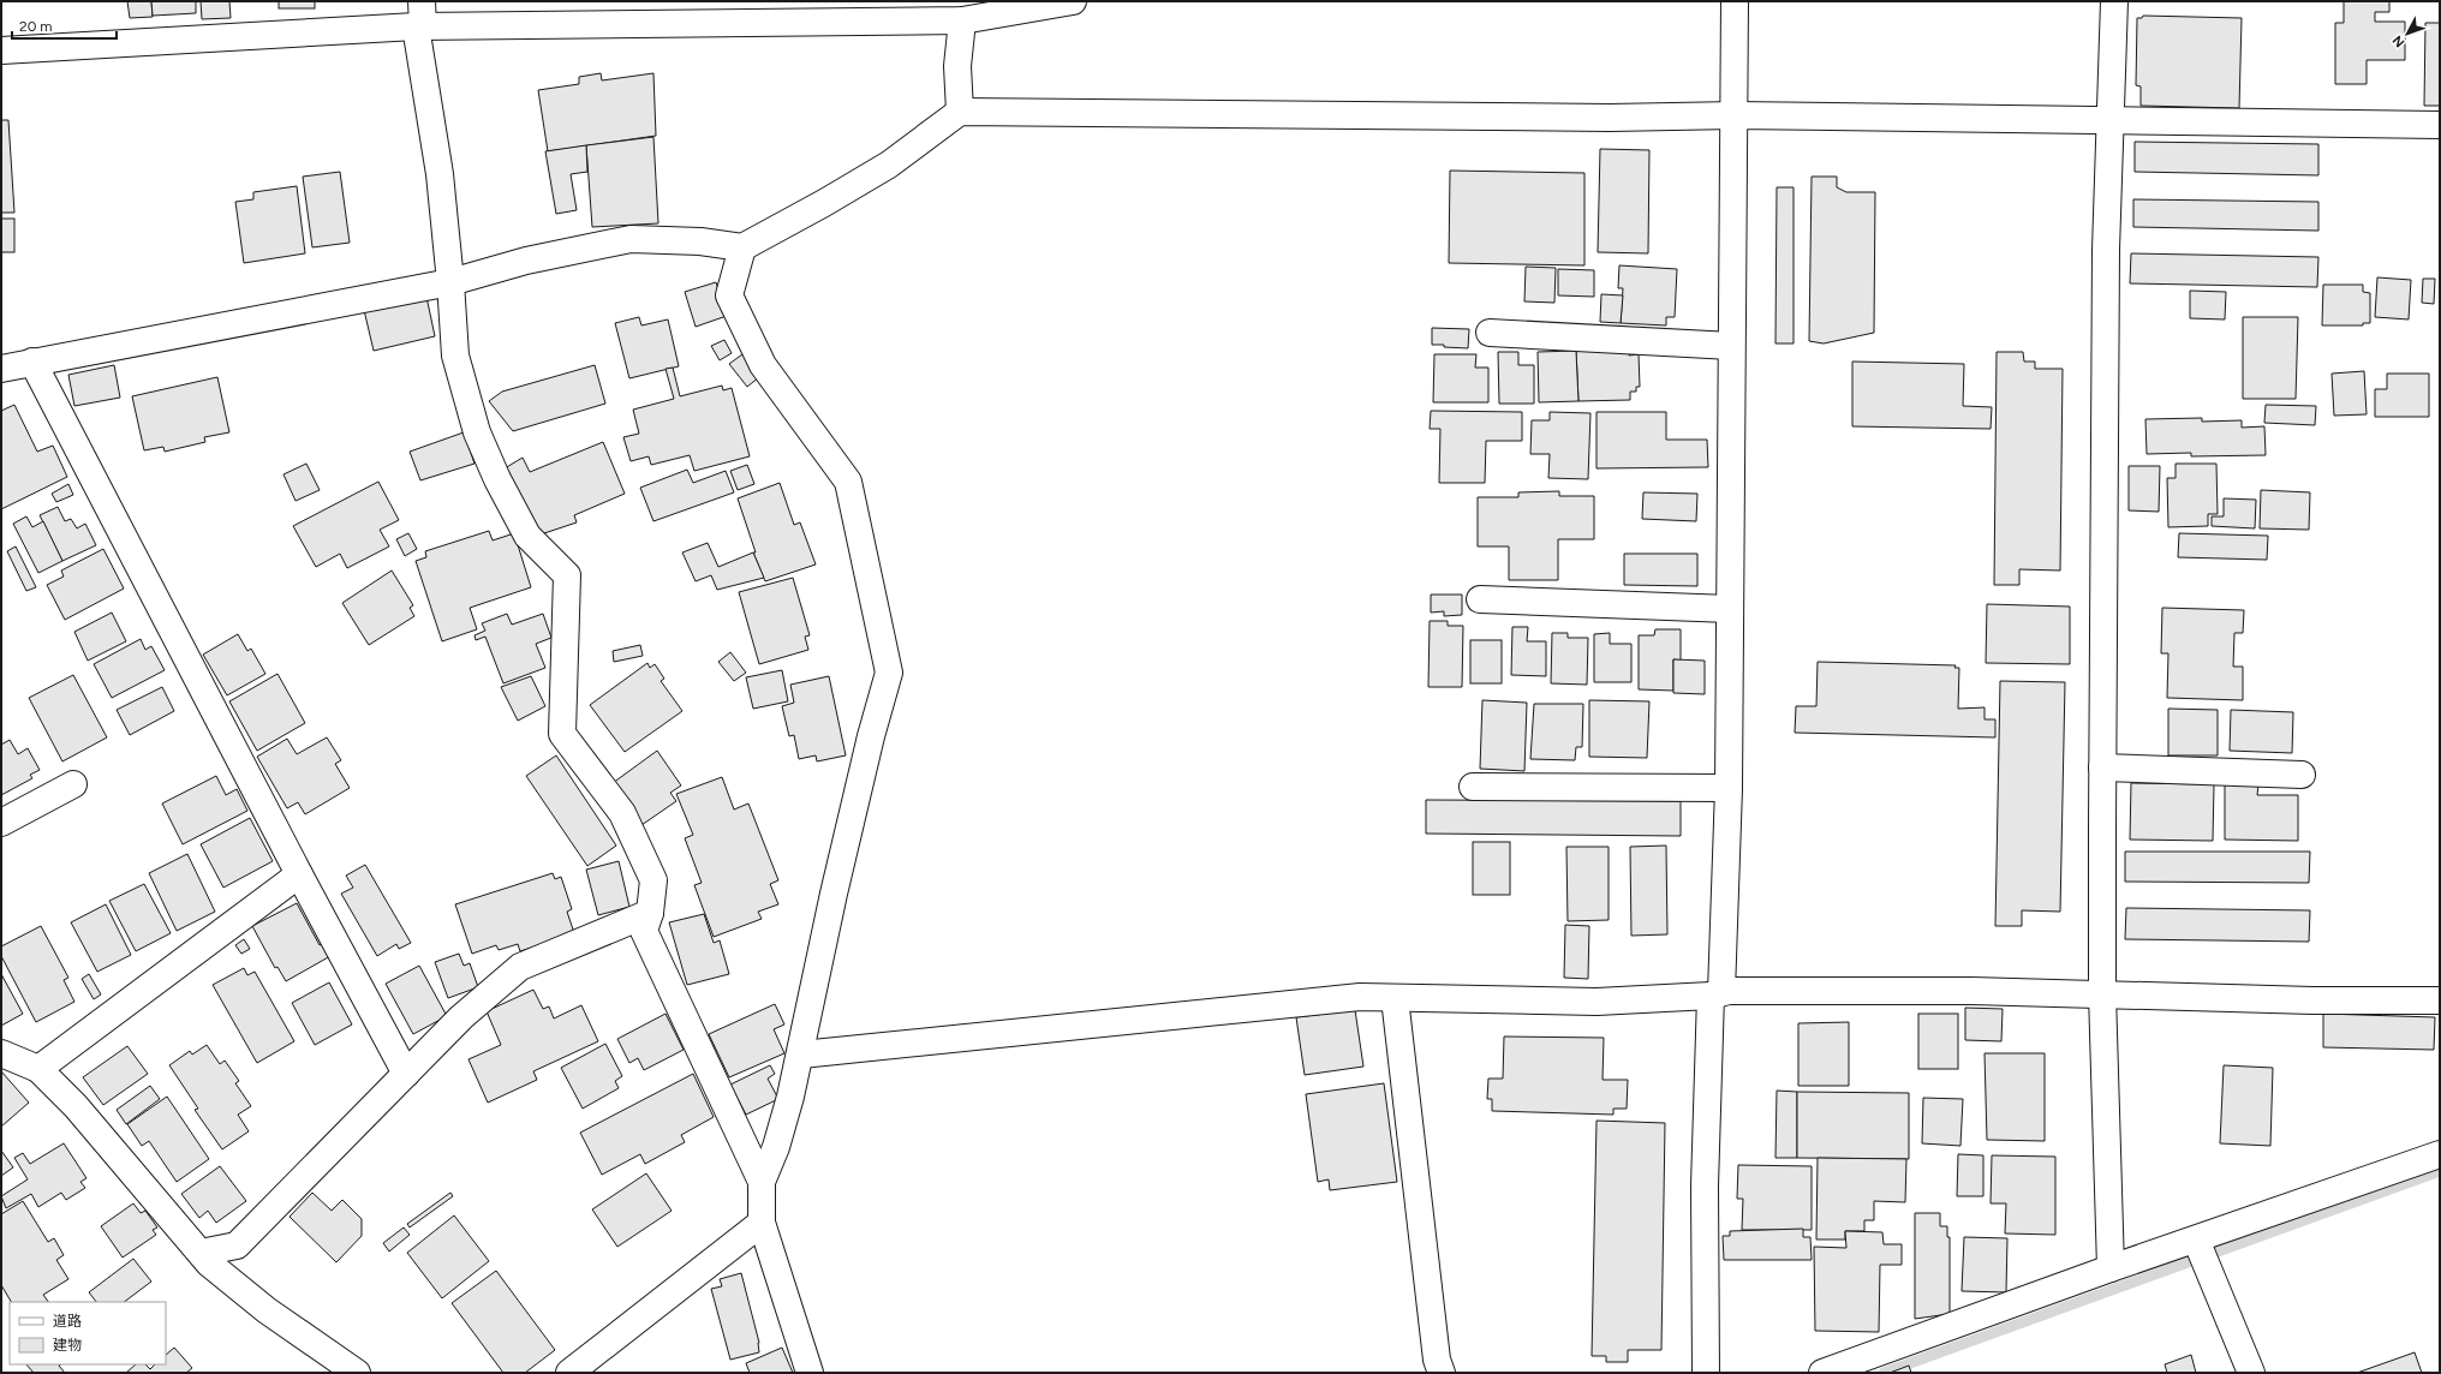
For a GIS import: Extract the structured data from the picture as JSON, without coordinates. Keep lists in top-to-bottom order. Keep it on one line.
{"legend":["道路","建物"],"scale_bar":"20 m","north":"bottom left"}
